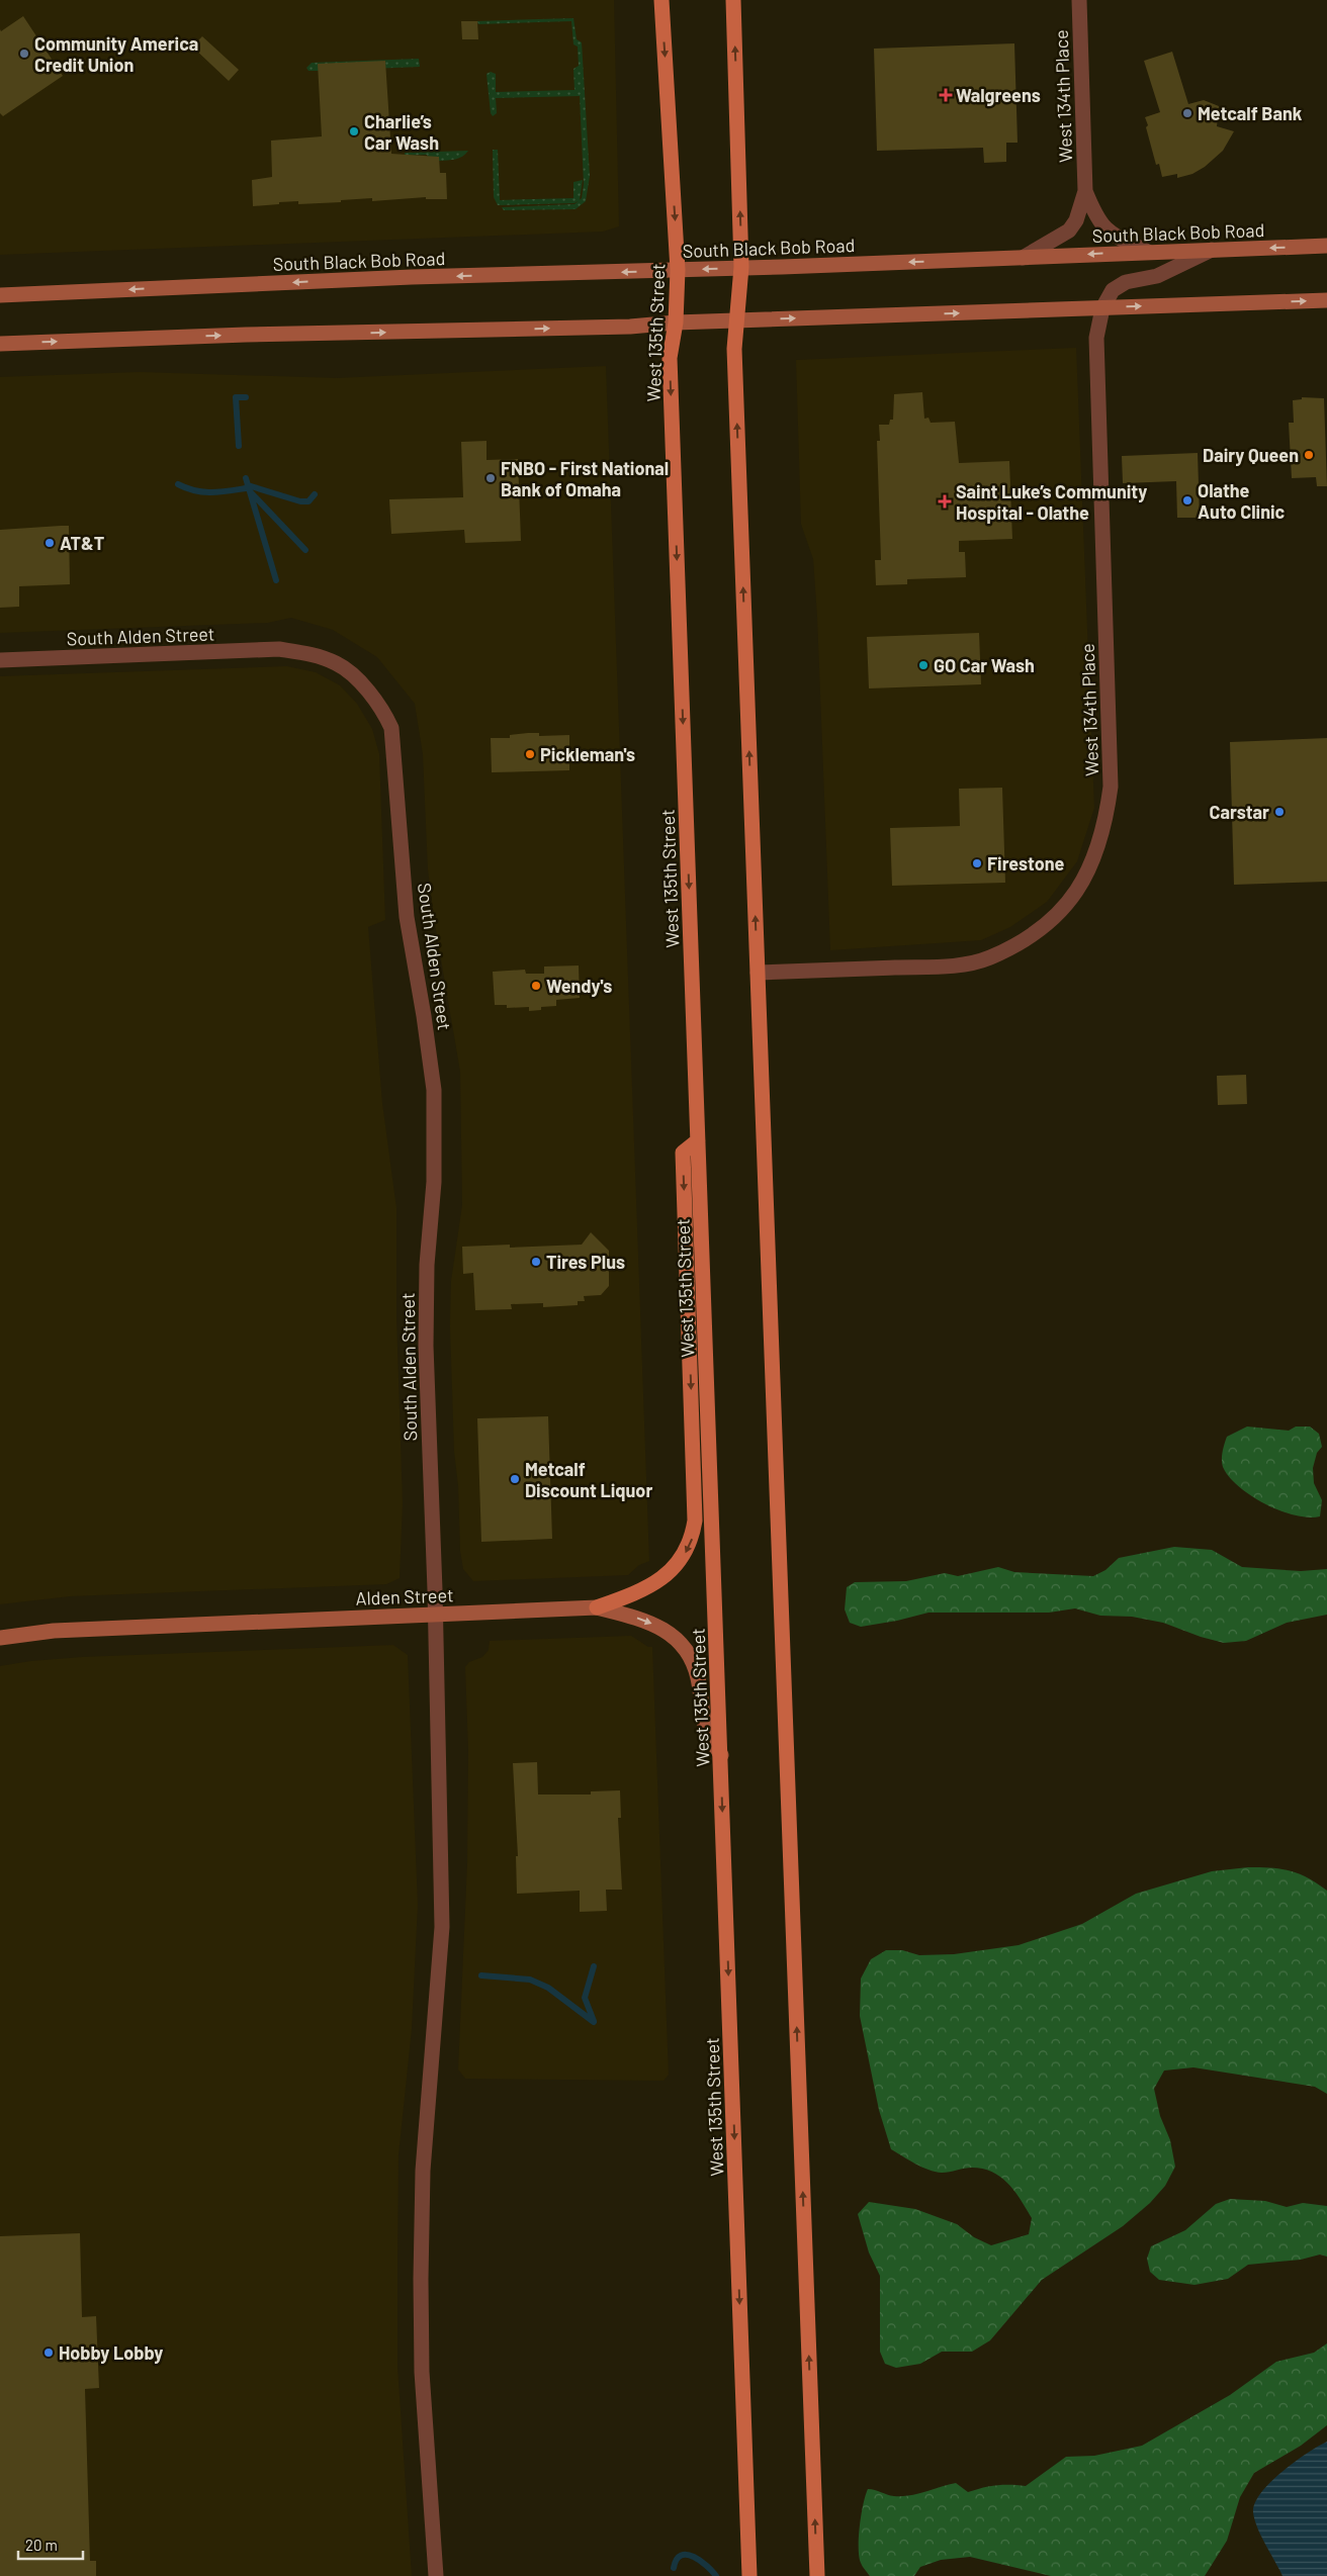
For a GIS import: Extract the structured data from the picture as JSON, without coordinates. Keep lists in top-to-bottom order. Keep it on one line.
{"streets":{"main road":["South Black Bob Road","West 135th Street","Alden Street"],"street":["West 134th Place","South Alden Street"]},"crossings":[["West 134th Place","South Black Bob Road"],["South Black Bob Road","West 135th Street"],["West 135th Street","Alden Street"],["South Alden Street","Alden Street"]],"places":{"other":["Community America Credit Union","Metcalf Bank","Charlie’s Car Wash","Dairy Queen","FNBO - First National Bank of Omaha","Olathe Auto Clinic","AT&T","GO Car Wash","Pickleman's","Carstar","Firestone","Wendy's","Tires Plus","Metcalf Discount Liquor","Hobby Lobby"],"health":["Walgreens","Saint Luke’s Community Hospital - Olathe"]},"scale_bar":"20 m"}
